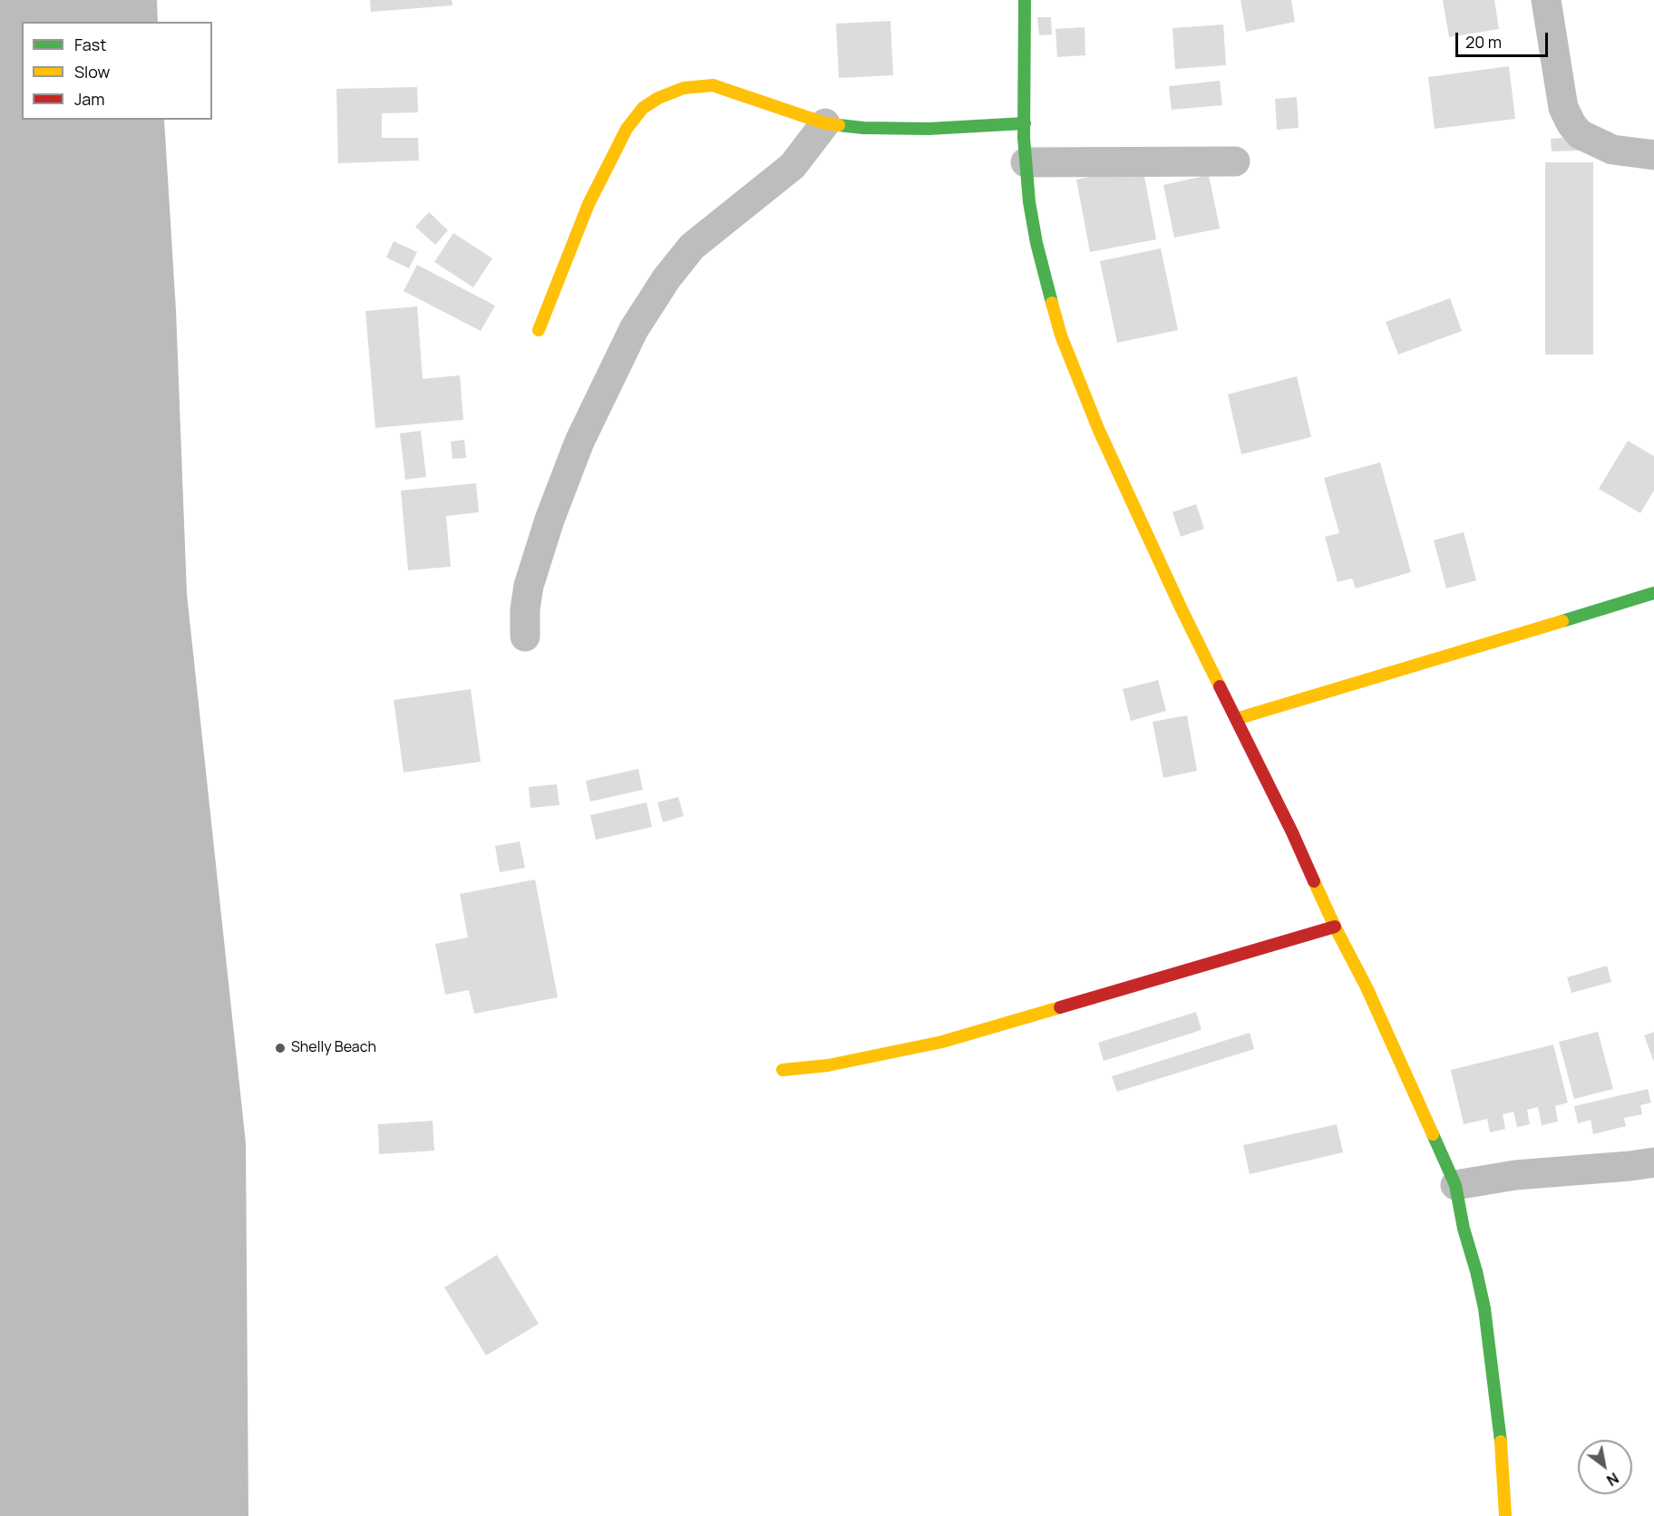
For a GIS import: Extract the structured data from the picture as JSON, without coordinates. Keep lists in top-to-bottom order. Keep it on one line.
{"places":["Shelly Beach"],"legend":["Fast","Slow","Jam"],"scale_bar":"20 m","north":"bottom right"}
